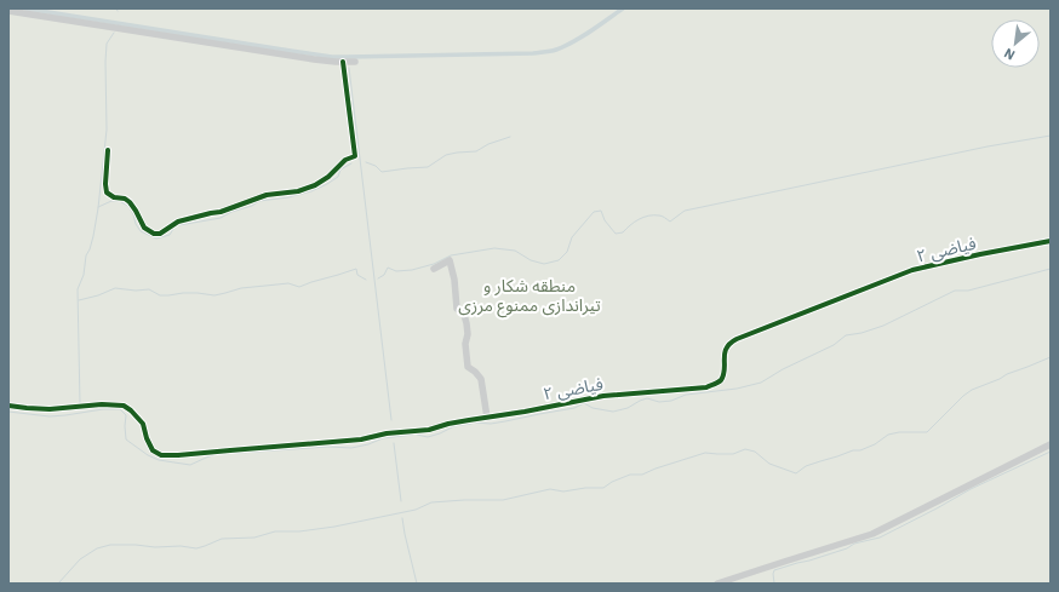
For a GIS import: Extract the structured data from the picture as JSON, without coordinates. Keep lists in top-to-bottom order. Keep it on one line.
{"streets":{"street":["فیاضی ۲"]},"parks":["منطقه شکار و تیراندازی ممنوع مرزی"],"north":"bottom left"}
